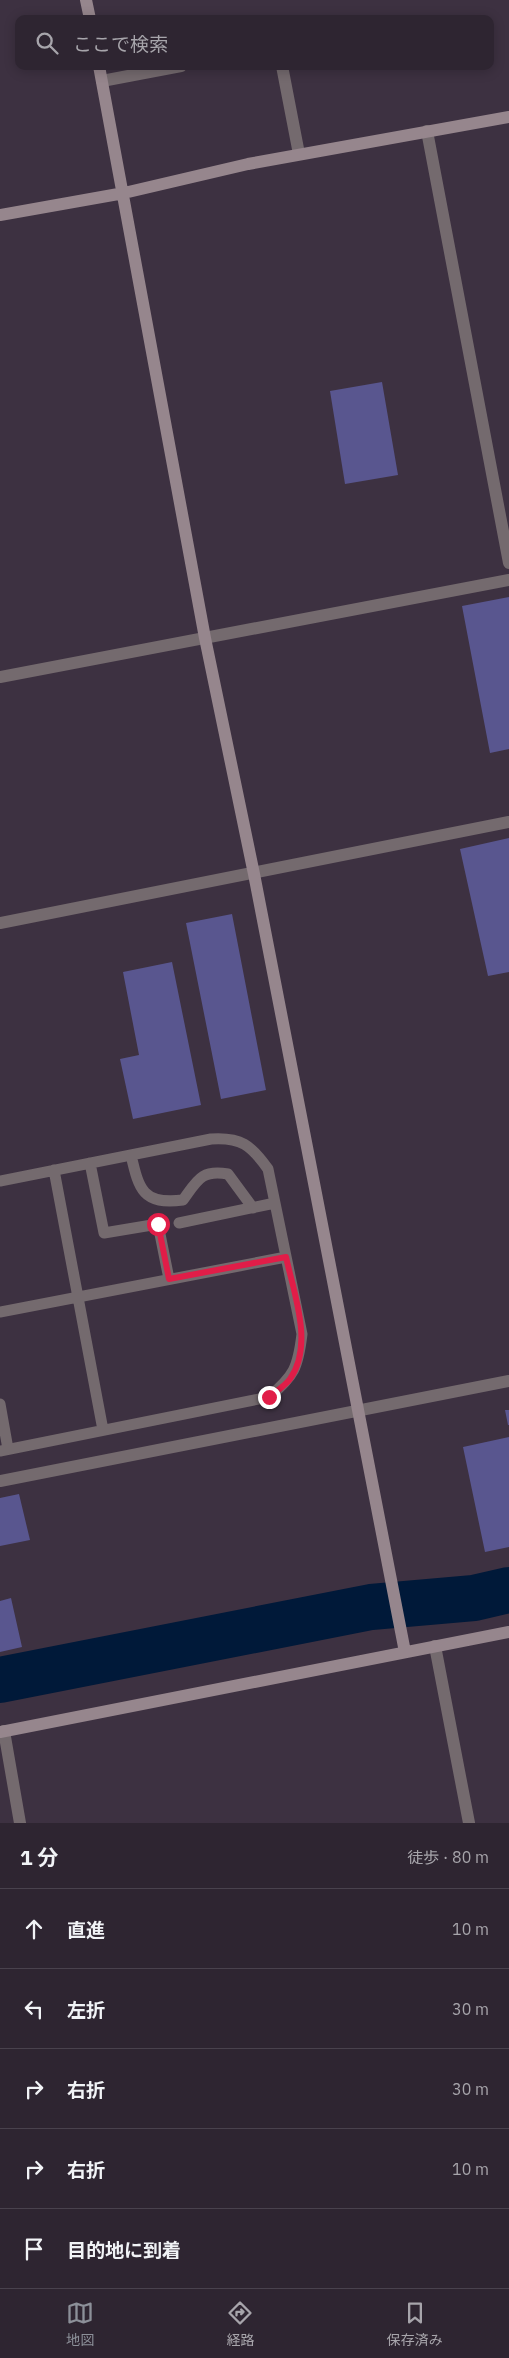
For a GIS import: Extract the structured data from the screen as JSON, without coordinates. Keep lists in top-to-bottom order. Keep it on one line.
{"page":{"search":"ここで検索","heading":["1 分","徒歩 · 80 m"],"list":[["直進","10 m"],["左折","30 m"],["右折","30 m"],["右折","10 m"],"目的地に到着"],"nav":["地図","経路","保存済み"]}}
